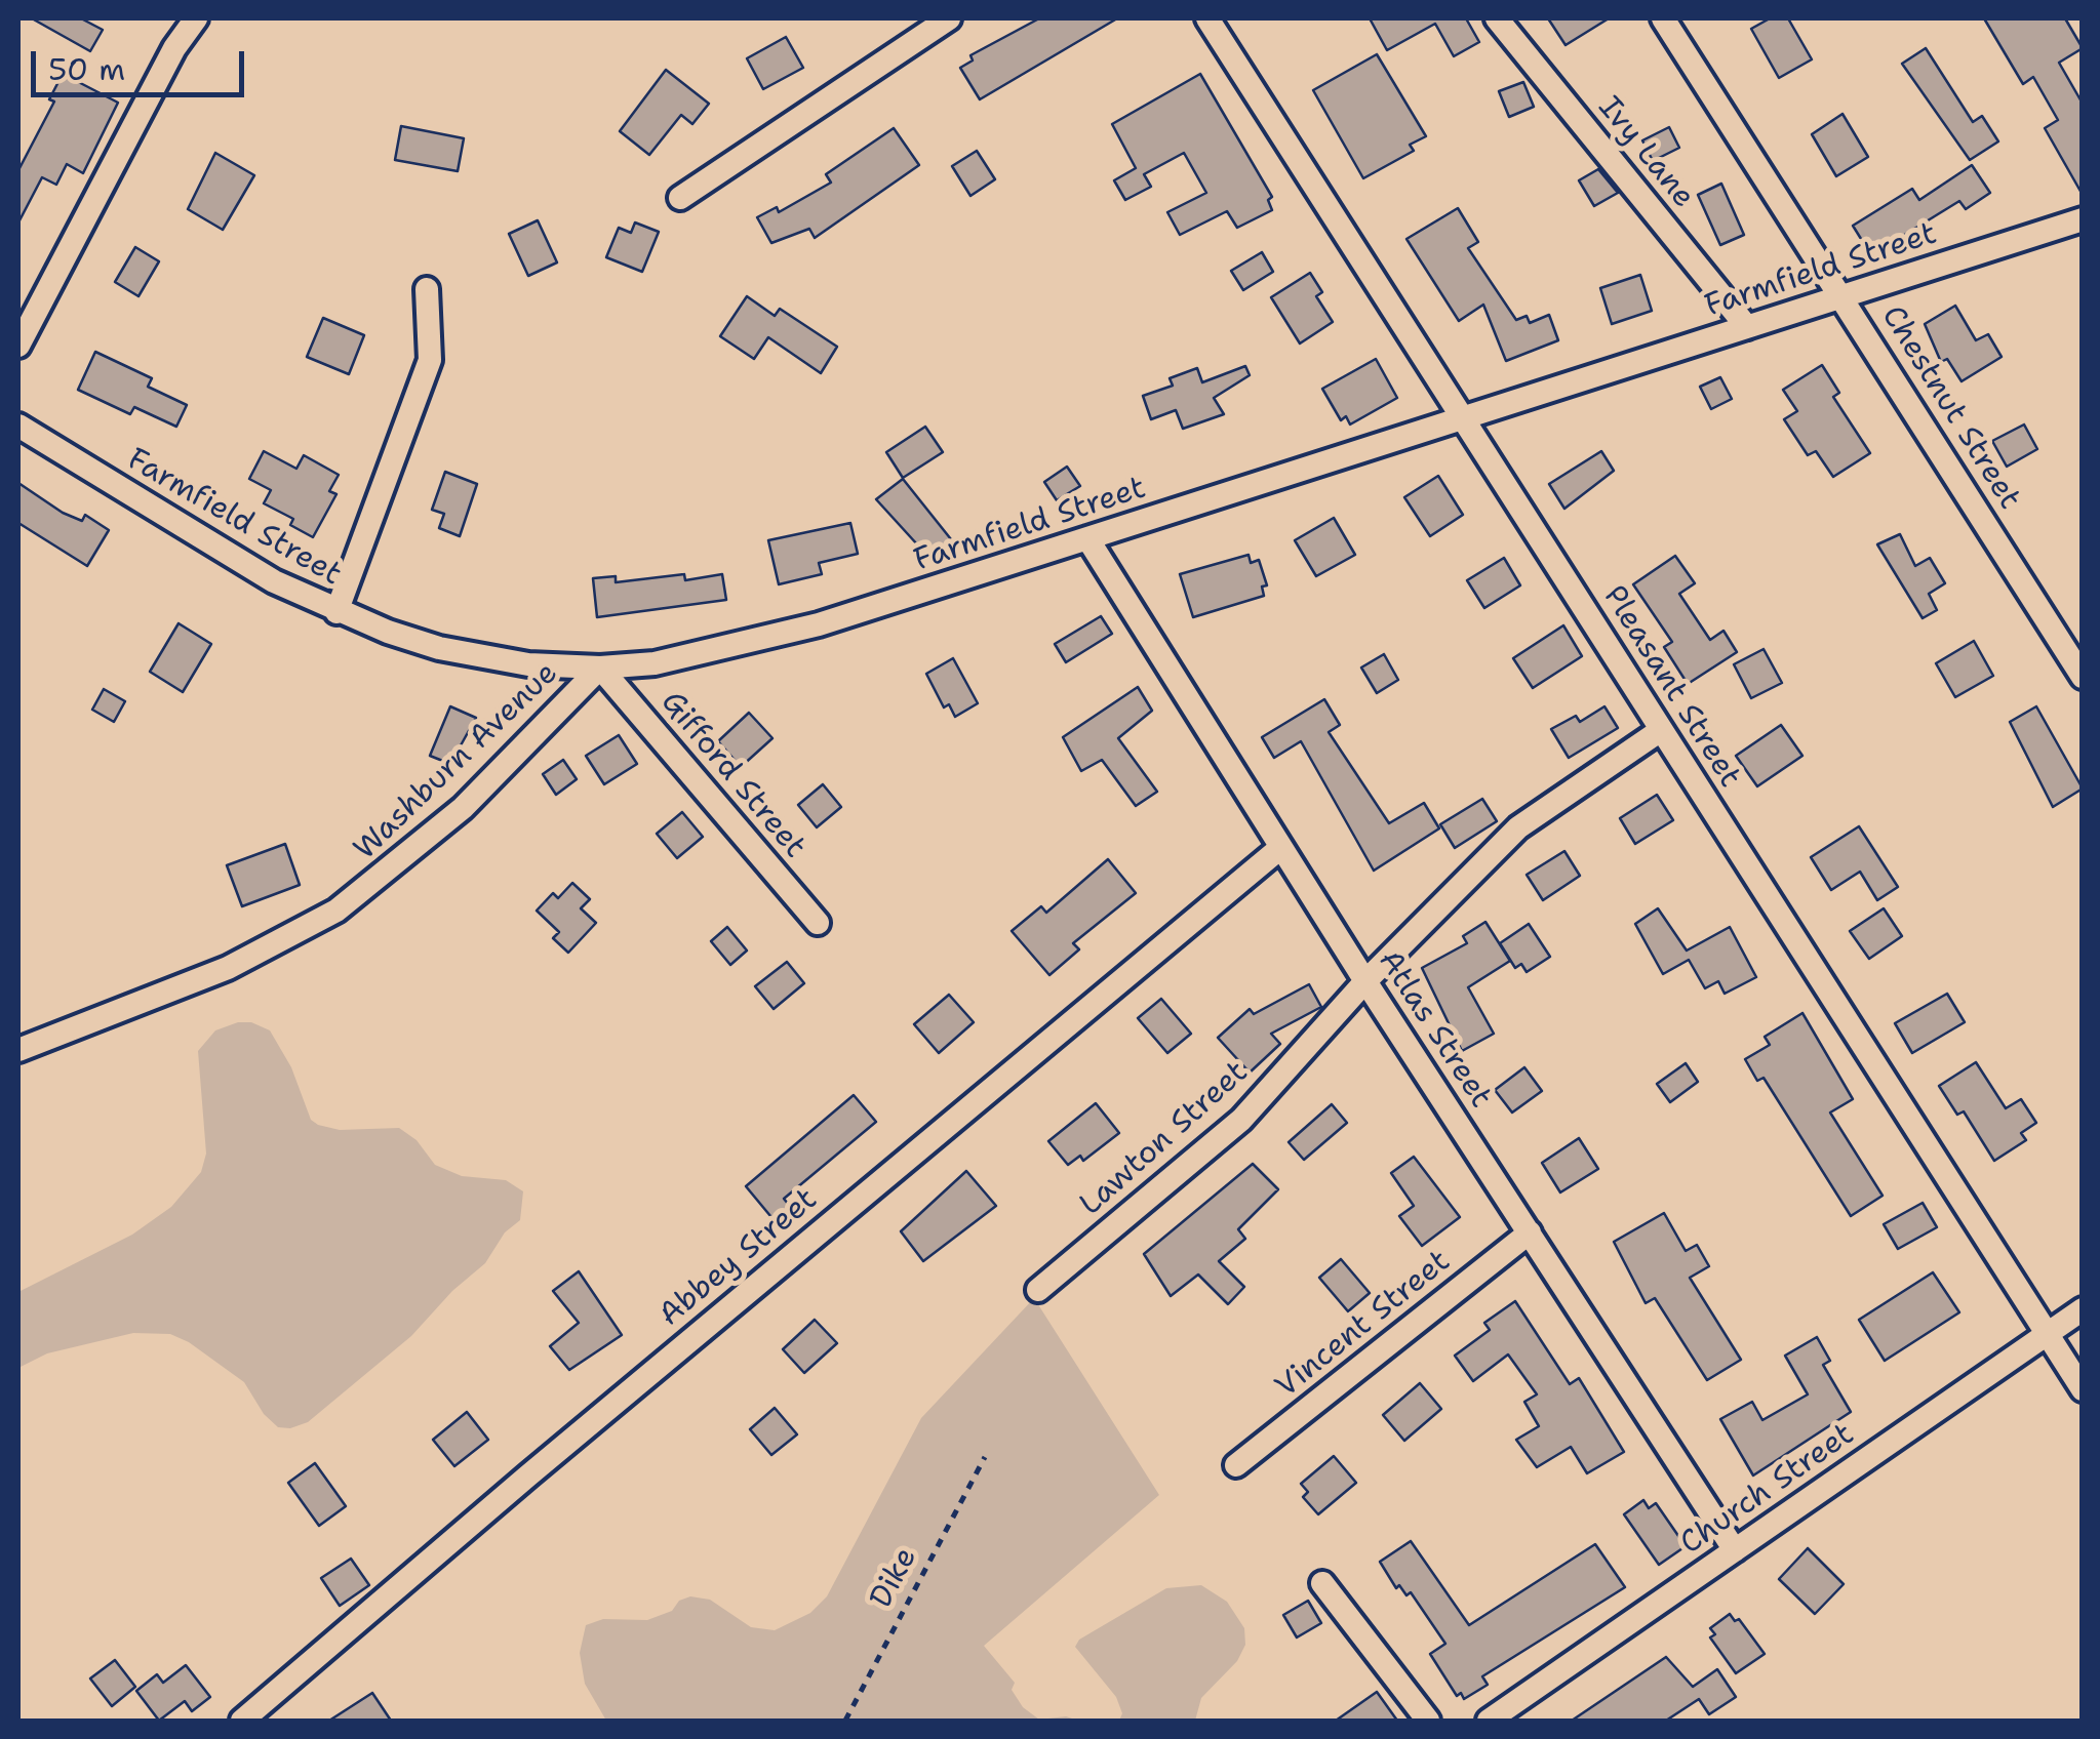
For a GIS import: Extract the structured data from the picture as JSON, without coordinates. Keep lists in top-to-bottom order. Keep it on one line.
{"streets":{"street":["Ivy Lane","Farmfield Street","Chestnut Street","Pleasant Street","Washburn Avenue","Gifford Street","Atlas Street","Lawton Street","Abbey Street","Vincent Street","Church Street"],"path":["Dike"]},"crossings":[["Ivy Lane","Farmfield Street"],["Farmfield Street","Chestnut Street"],["Farmfield Street","Pleasant Street"],["Farmfield Street","Washburn Avenue"],["Farmfield Street","Gifford Street"],["Farmfield Street","Atlas Street"],["Pleasant Street","Lawton Street"],["Pleasant Street","Church Street"],["Washburn Avenue","Gifford Street"],["Atlas Street","Lawton Street"],["Atlas Street","Abbey Street"],["Atlas Street","Vincent Street"],["Atlas Street","Church Street"]],"scale_bar":"50 m"}
